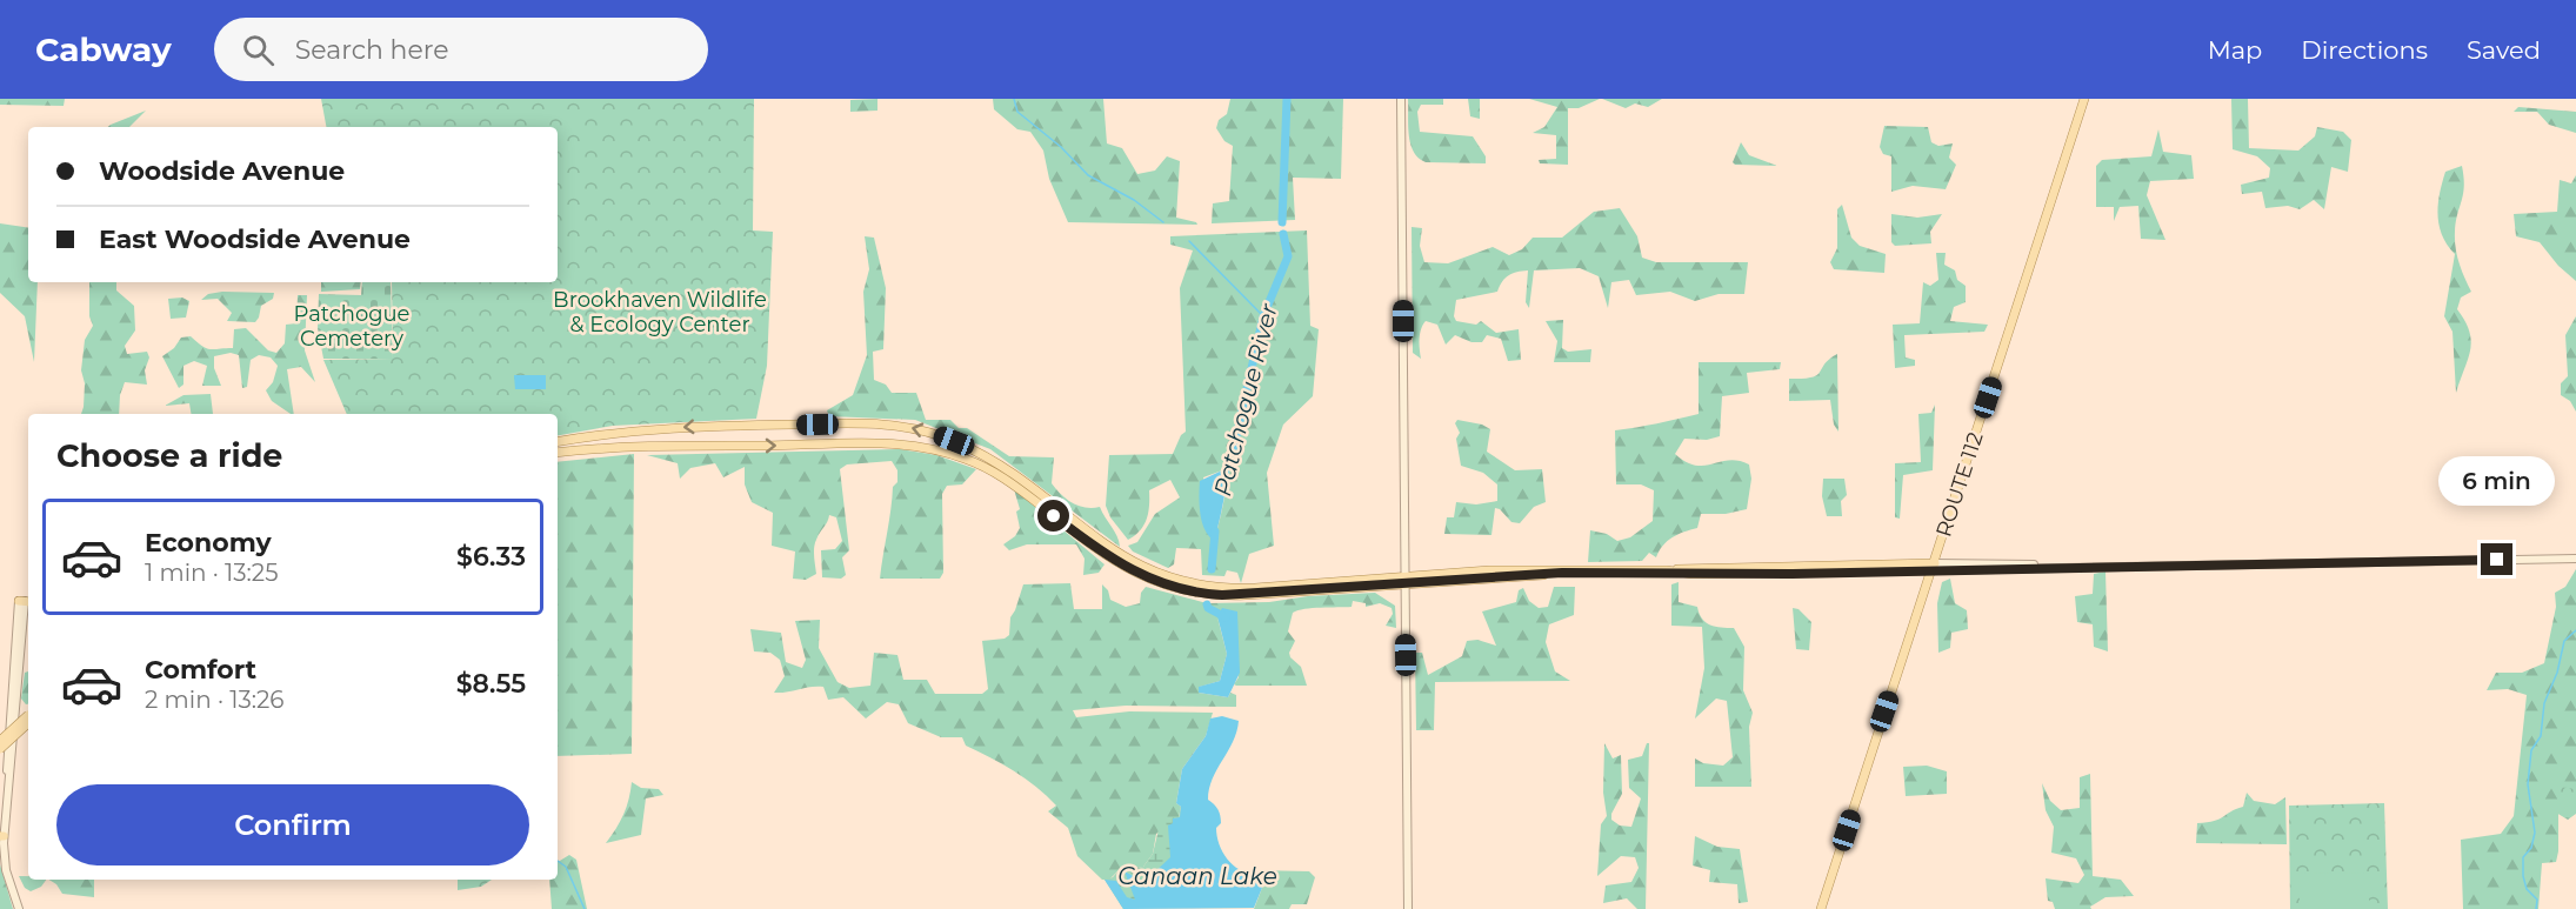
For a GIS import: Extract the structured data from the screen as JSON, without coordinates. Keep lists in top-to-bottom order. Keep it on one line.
{"streets":{"main road":["ROUTE 112"]},"water":["Patchogue River","Canaan Lake"],"parks":["Brookhaven Wildlife & Ecology Center","Patchogue Cemetery"],"page":{"header":"Cabway","search":"Search here","nav":["Map","Directions","Saved"],"banner":["Woodside Avenue","East Woodside Avenue"],"heading":"Choose a ride","bubble":"6 min","list":[{"name":"Economy","note":"1 min · 13:25","value":"$6.33"},{"name":"Comfort","note":"2 min · 13:26","value":"$8.55"}],"buttons":"Confirm"}}
